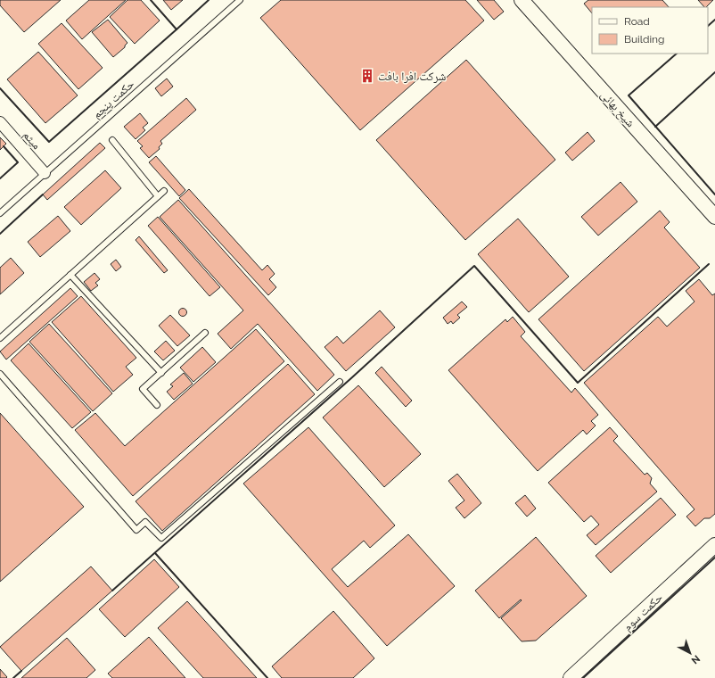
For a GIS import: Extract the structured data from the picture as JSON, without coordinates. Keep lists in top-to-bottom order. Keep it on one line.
{"streets":{"street":["شیخ بهائی","میثم","حکمت سوم"],"lane":["حکمت پنجم"]},"crossings":[["حکمت پنجم","میثم"]],"places":{"building":["شرکت افرا بافت"]},"legend":["Road","Building"],"north":"bottom right"}
